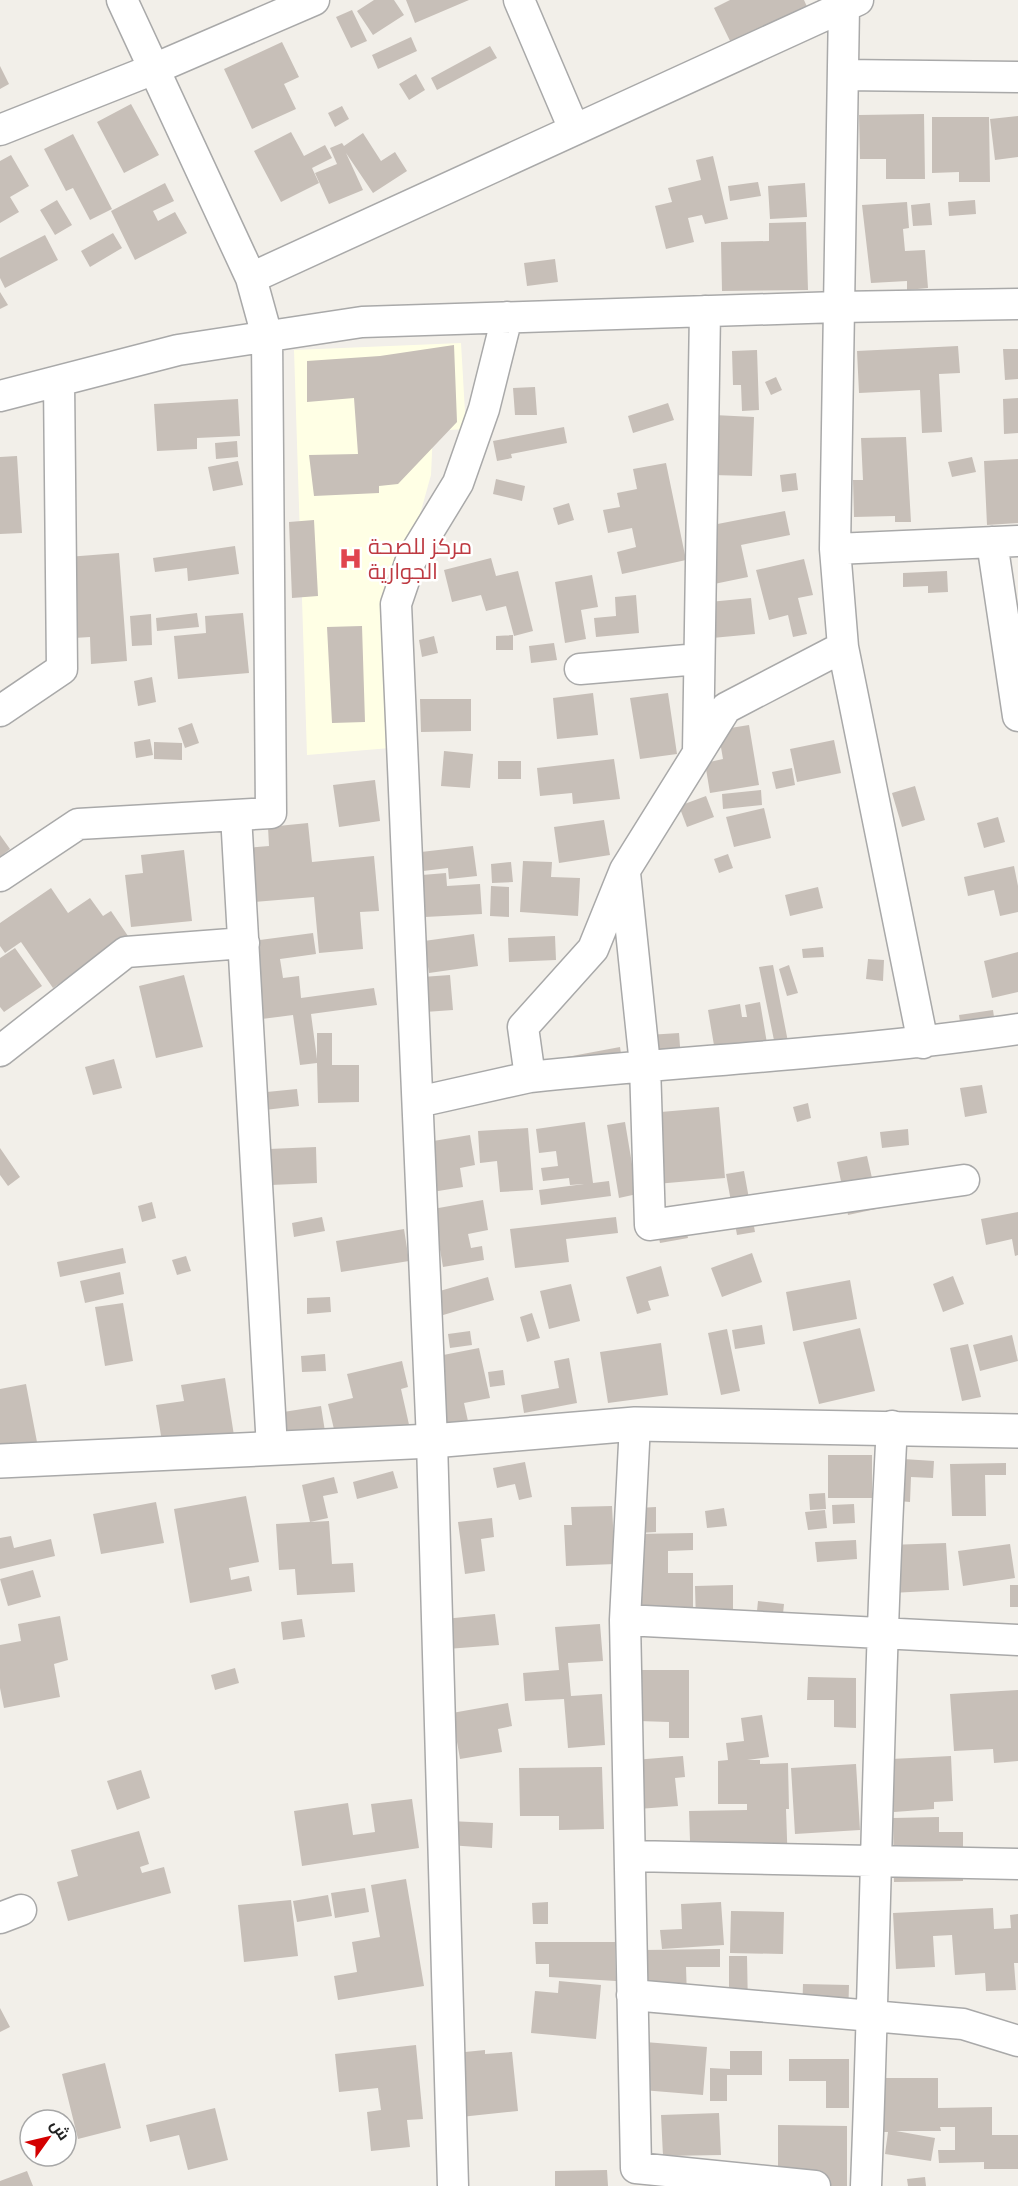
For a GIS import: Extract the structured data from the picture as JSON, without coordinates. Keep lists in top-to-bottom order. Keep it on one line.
{"places":{"hospital":["مركز للصحة الجوارية"]},"north":"top right"}
